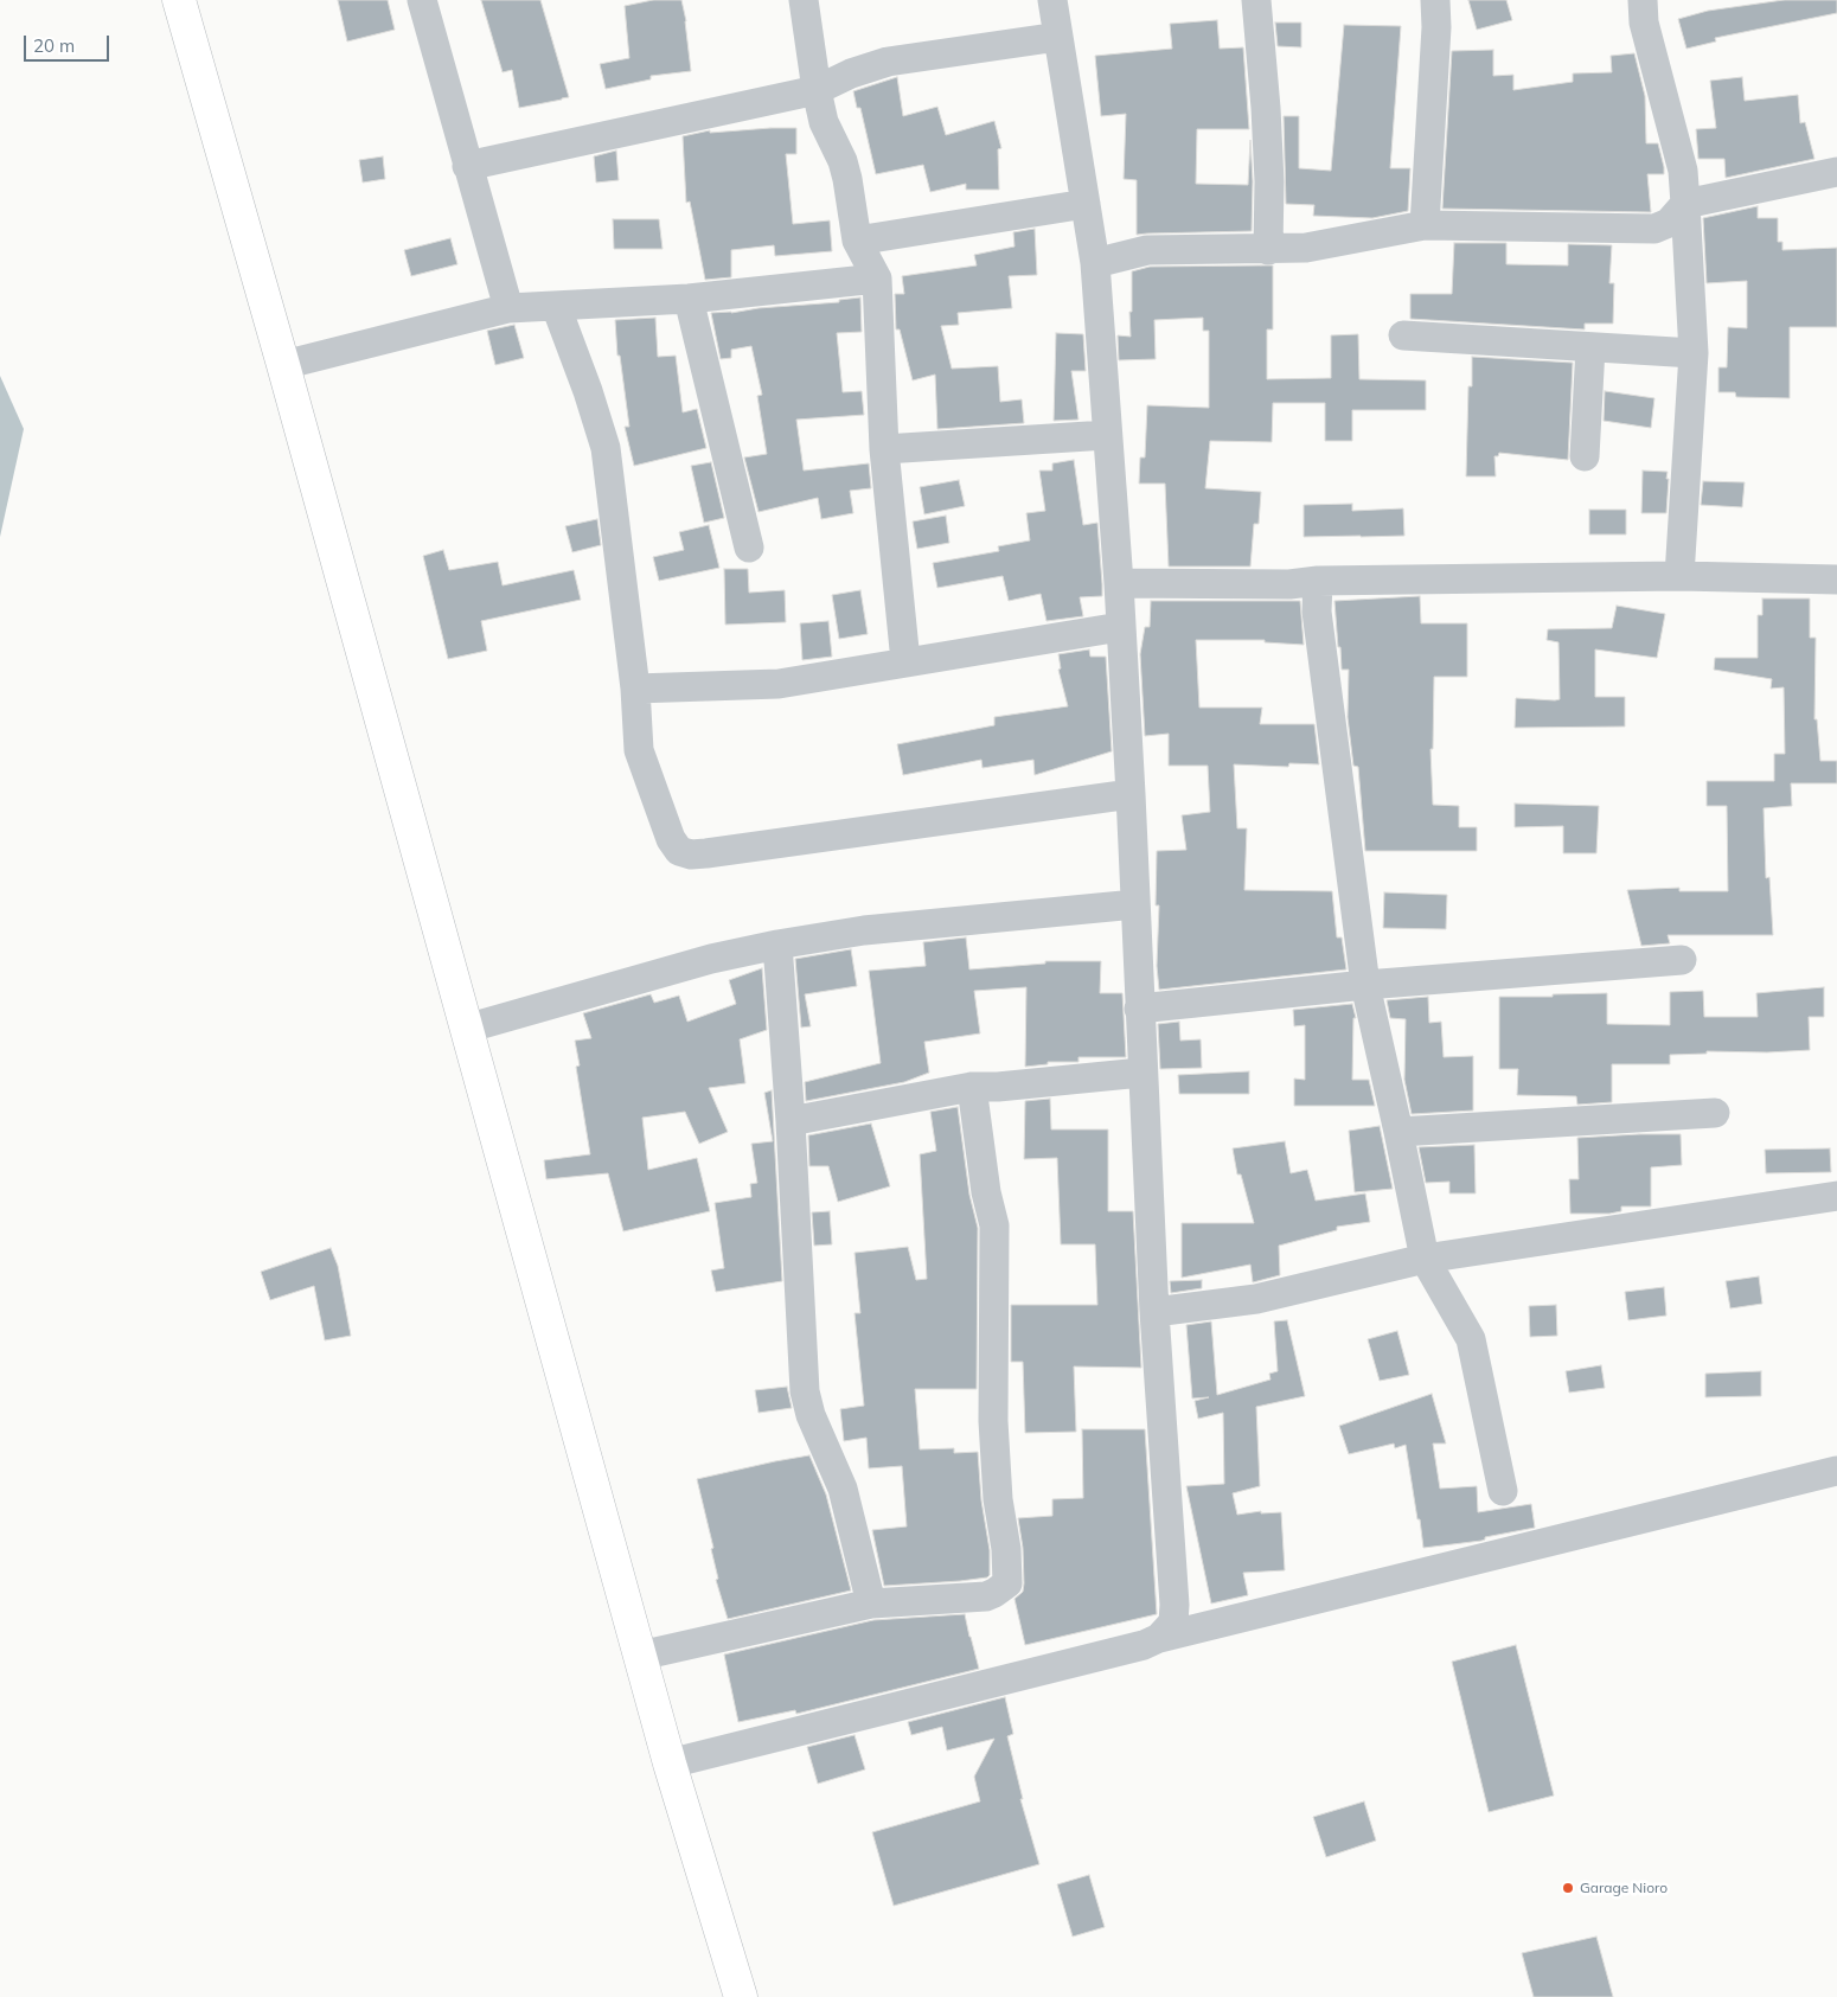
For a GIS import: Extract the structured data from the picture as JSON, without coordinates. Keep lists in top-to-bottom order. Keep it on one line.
{"places":["Garage Nioro"],"scale_bar":"20 m"}
